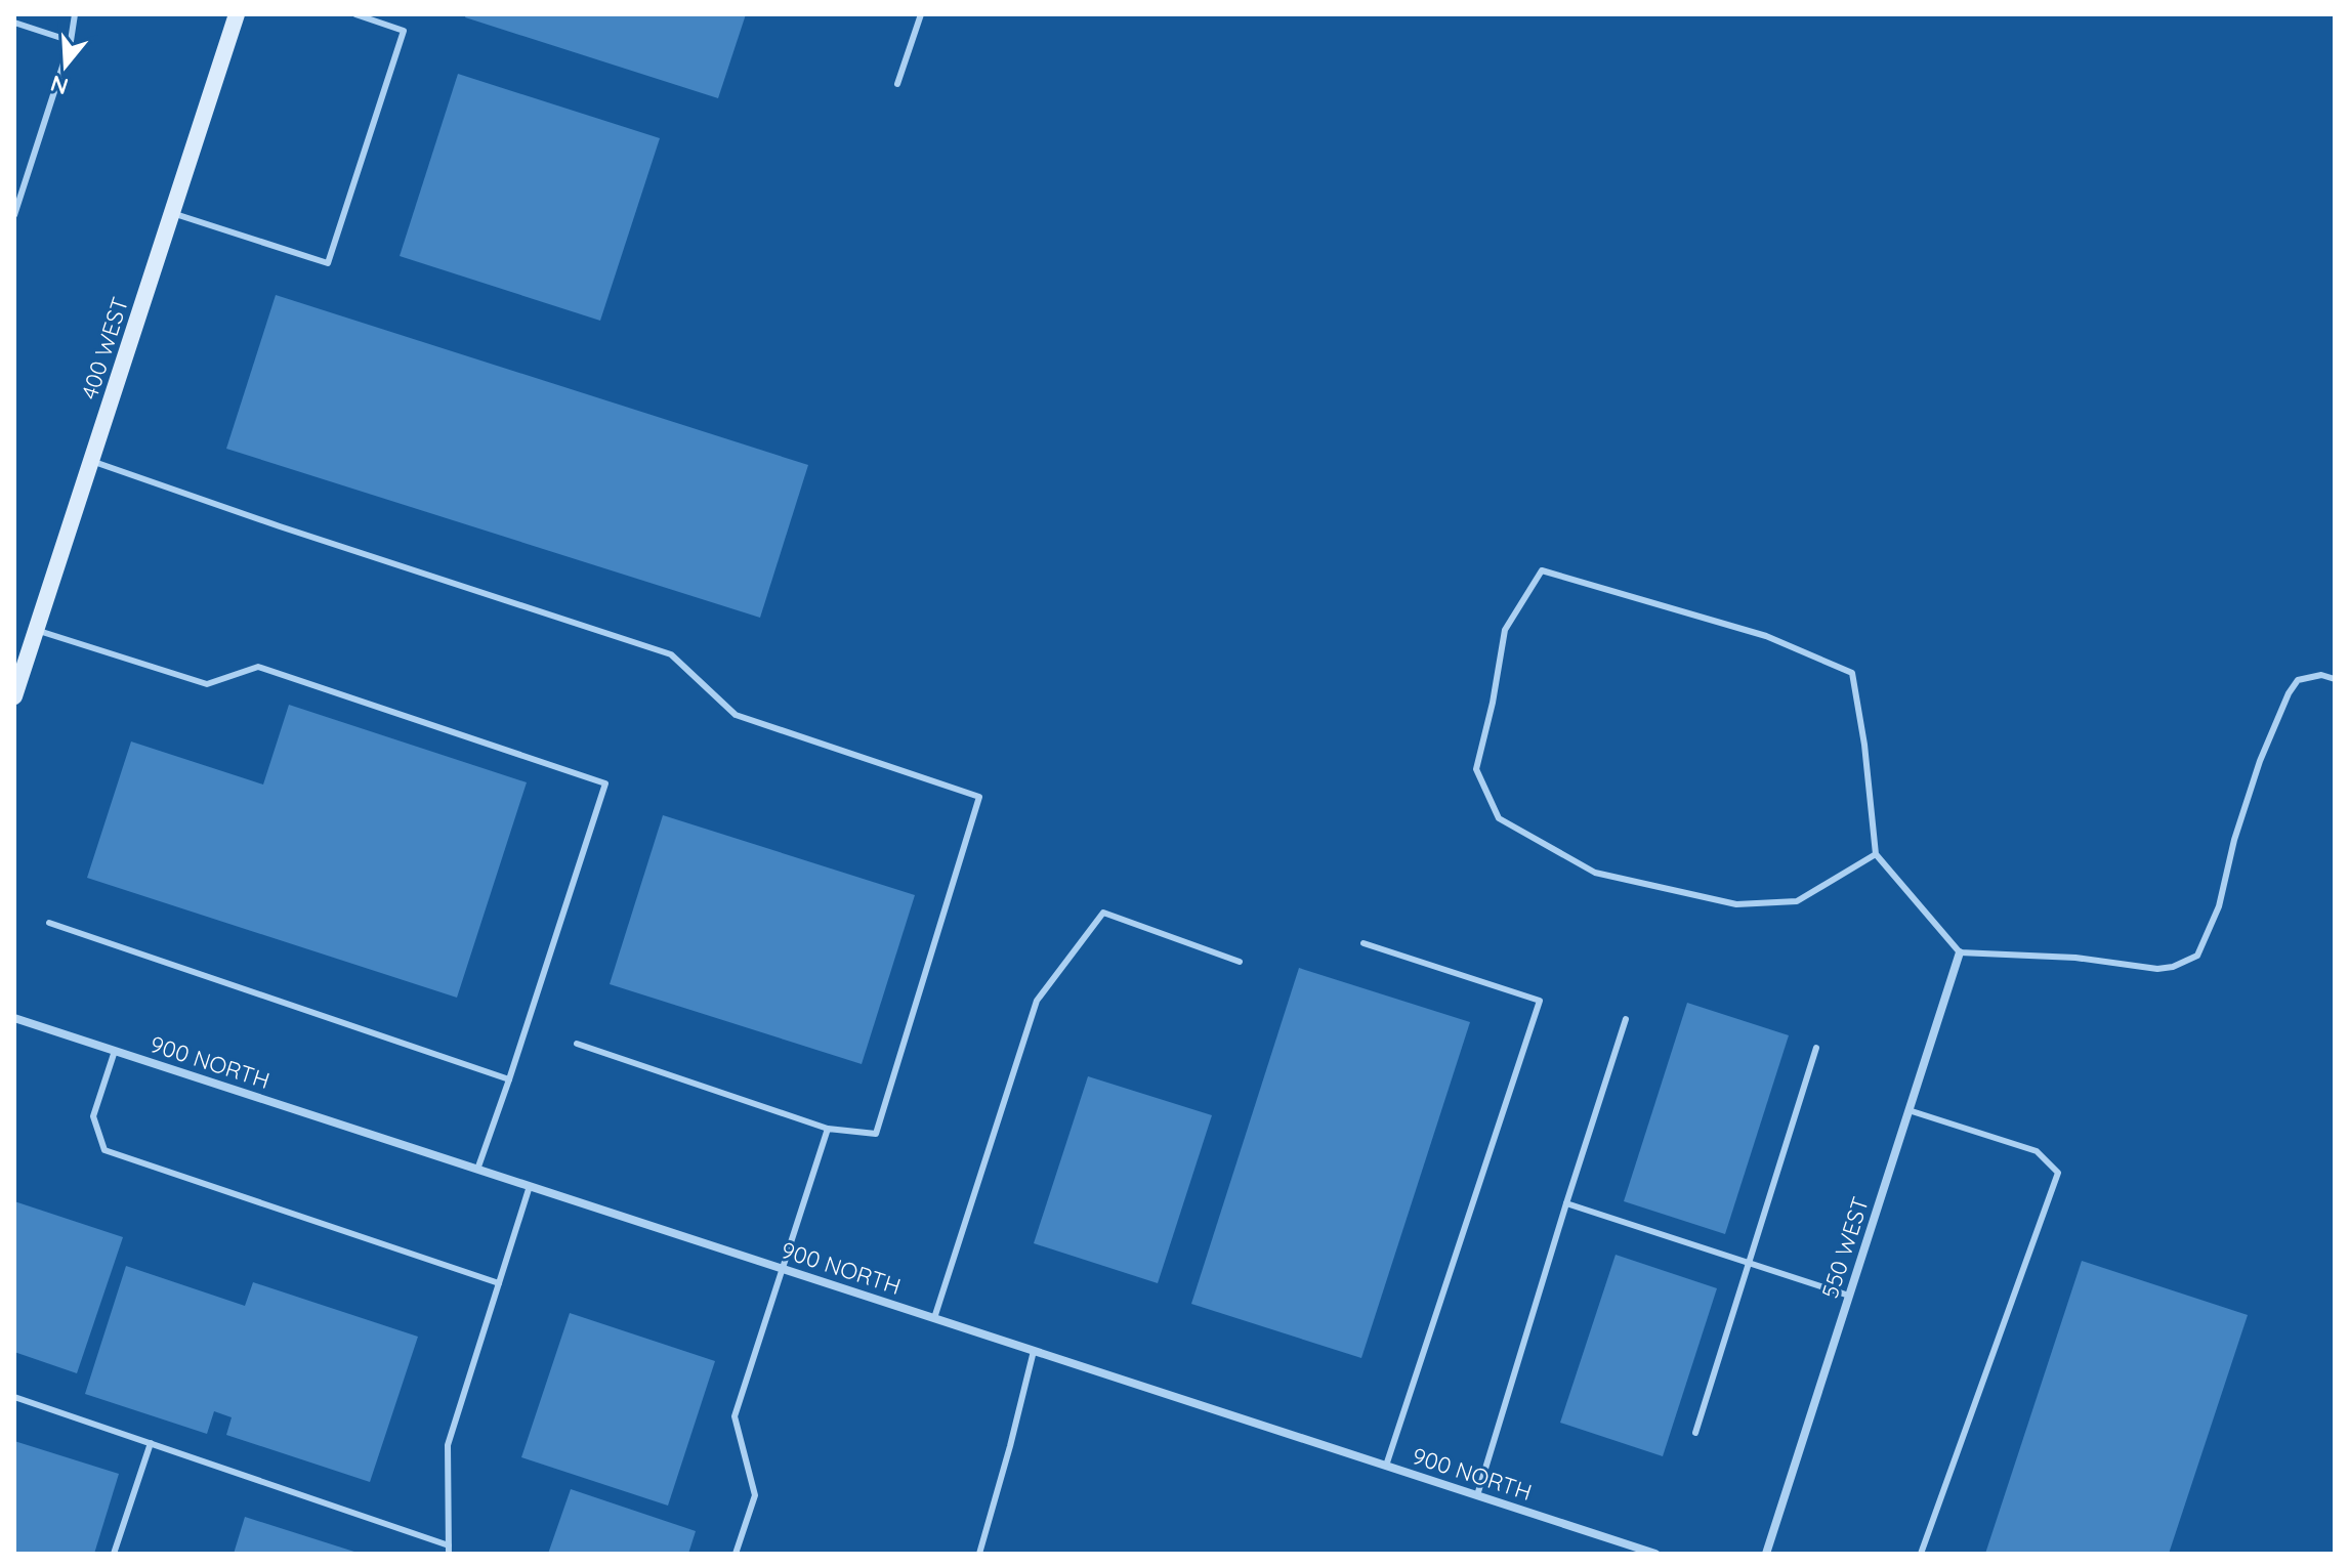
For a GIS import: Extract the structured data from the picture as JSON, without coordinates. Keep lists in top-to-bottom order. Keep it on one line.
{"streets":{"street":["400 WEST","900 NORTH","550 WEST"]},"north":"bottom"}
